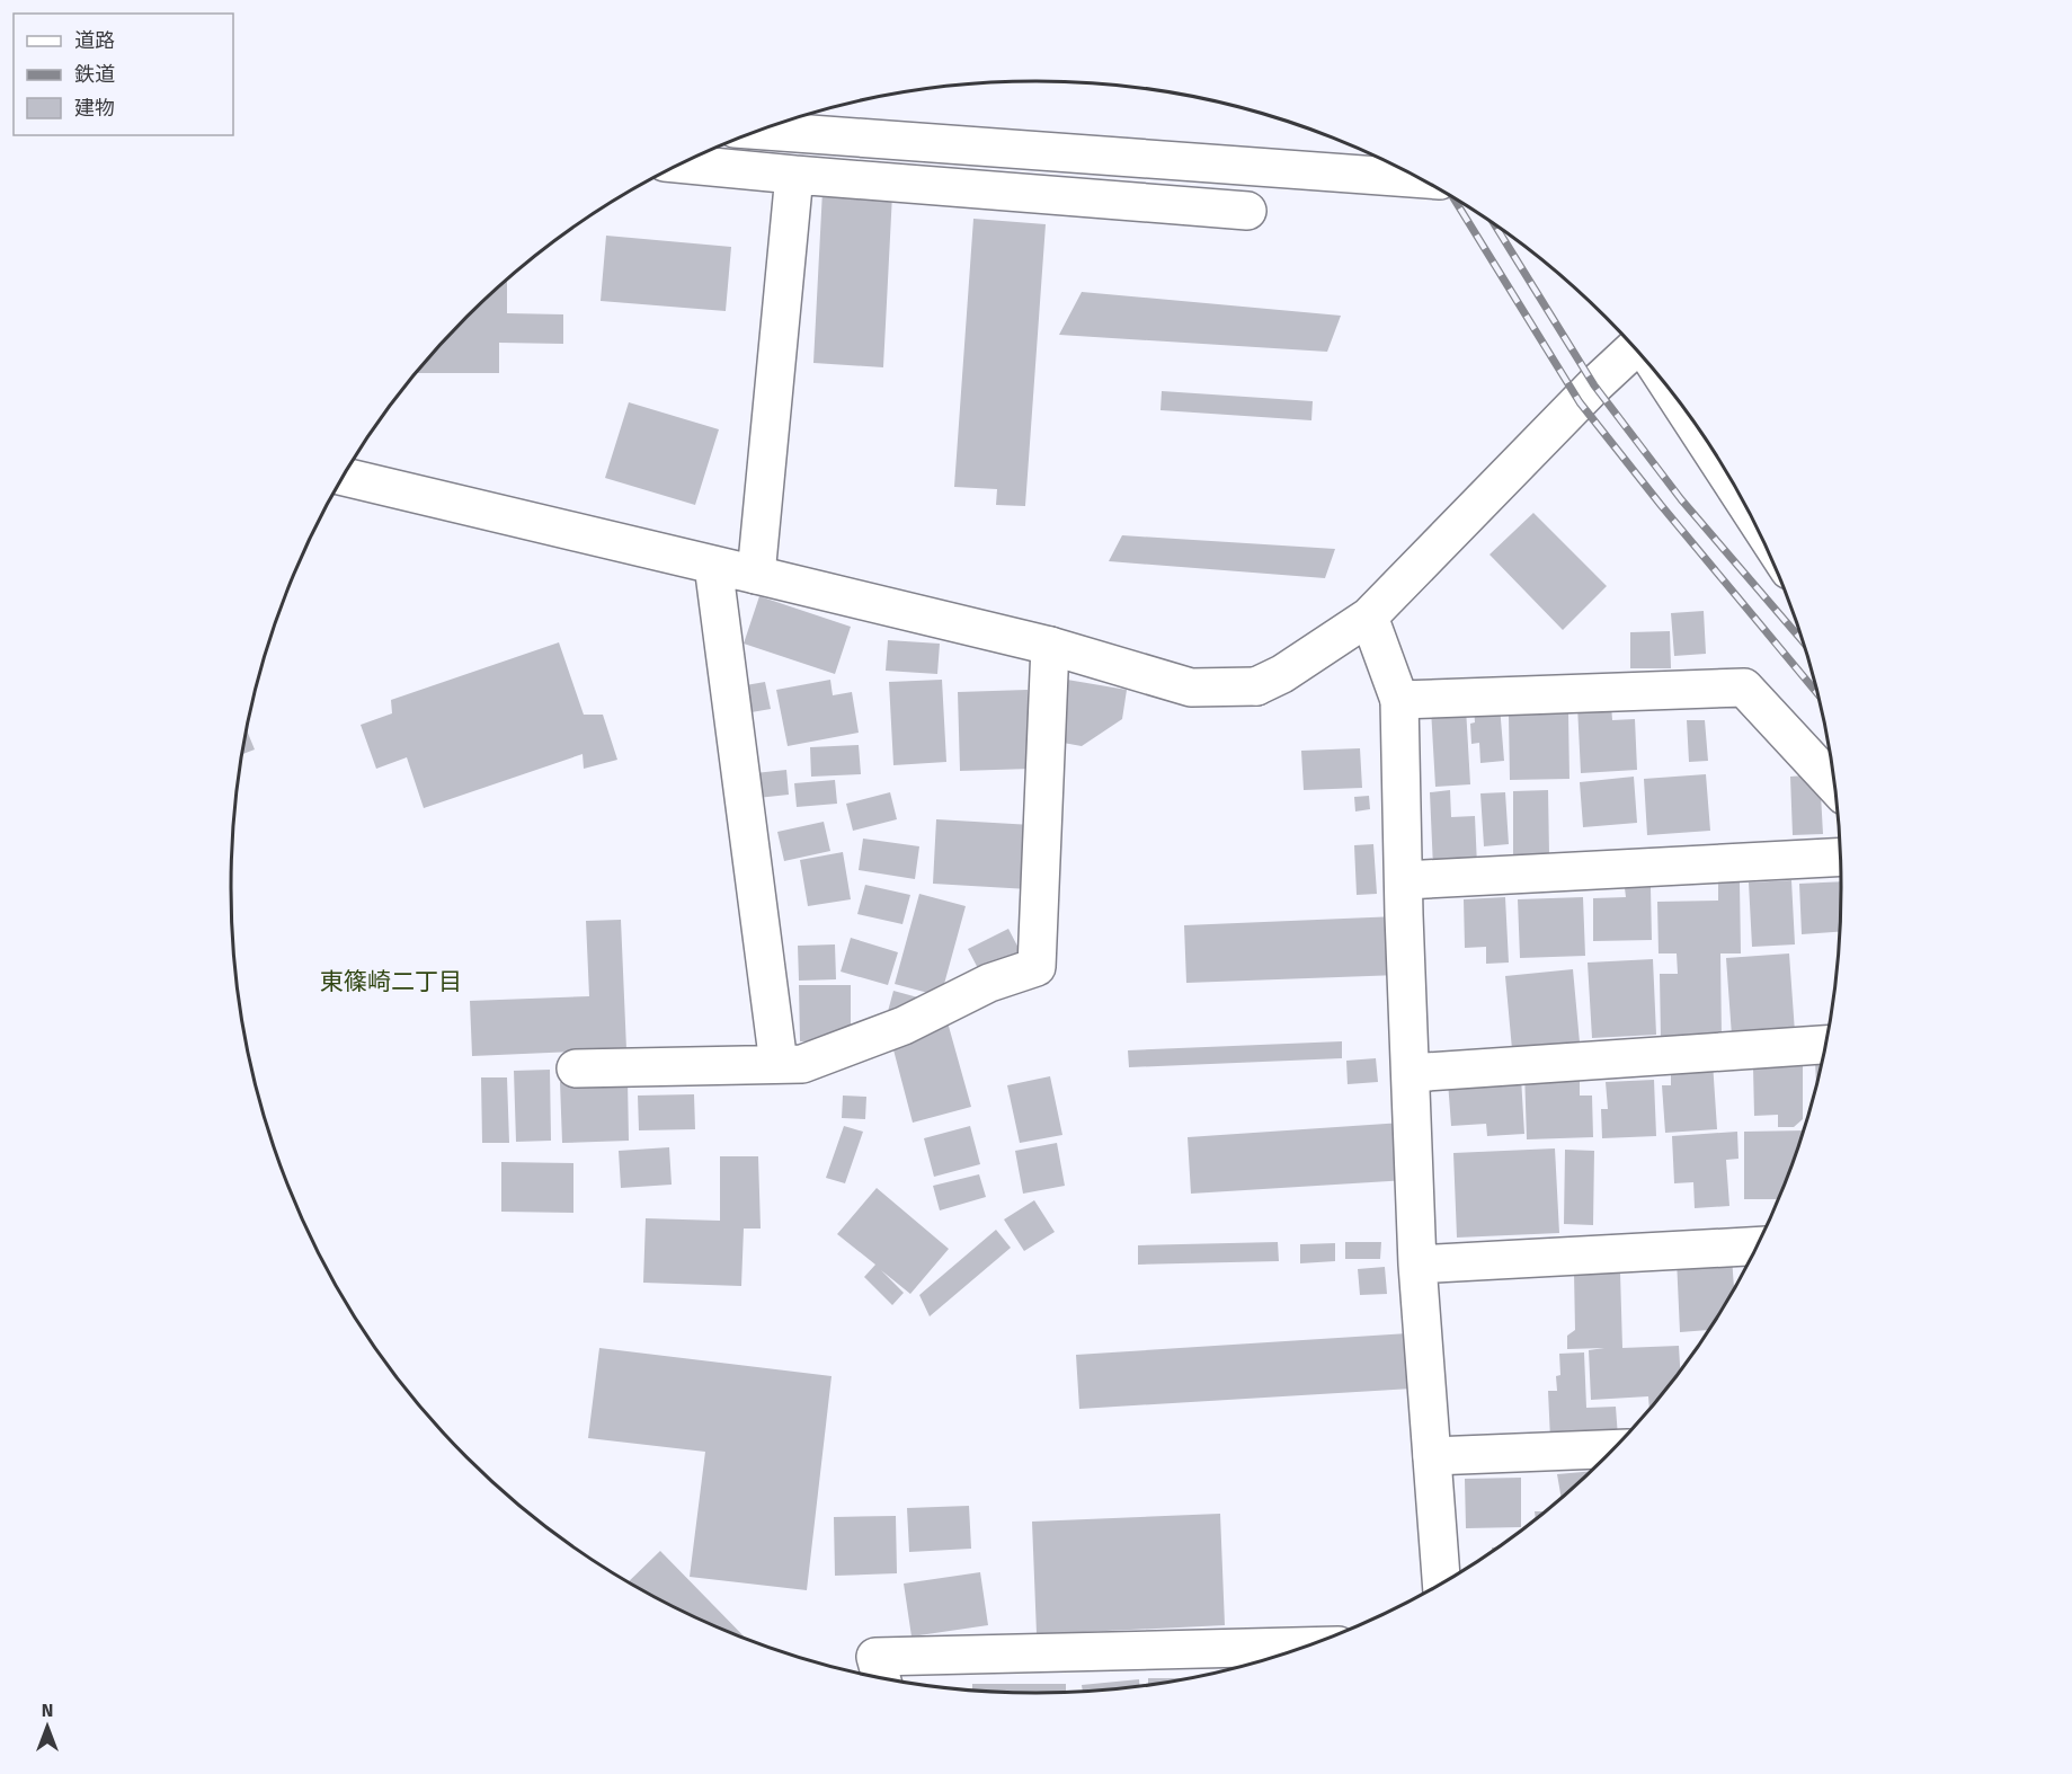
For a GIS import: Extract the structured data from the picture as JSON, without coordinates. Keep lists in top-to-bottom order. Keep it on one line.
{"districts":["東篠崎二丁目"],"legend":["道路","鉄道","建物"],"north":"top"}
